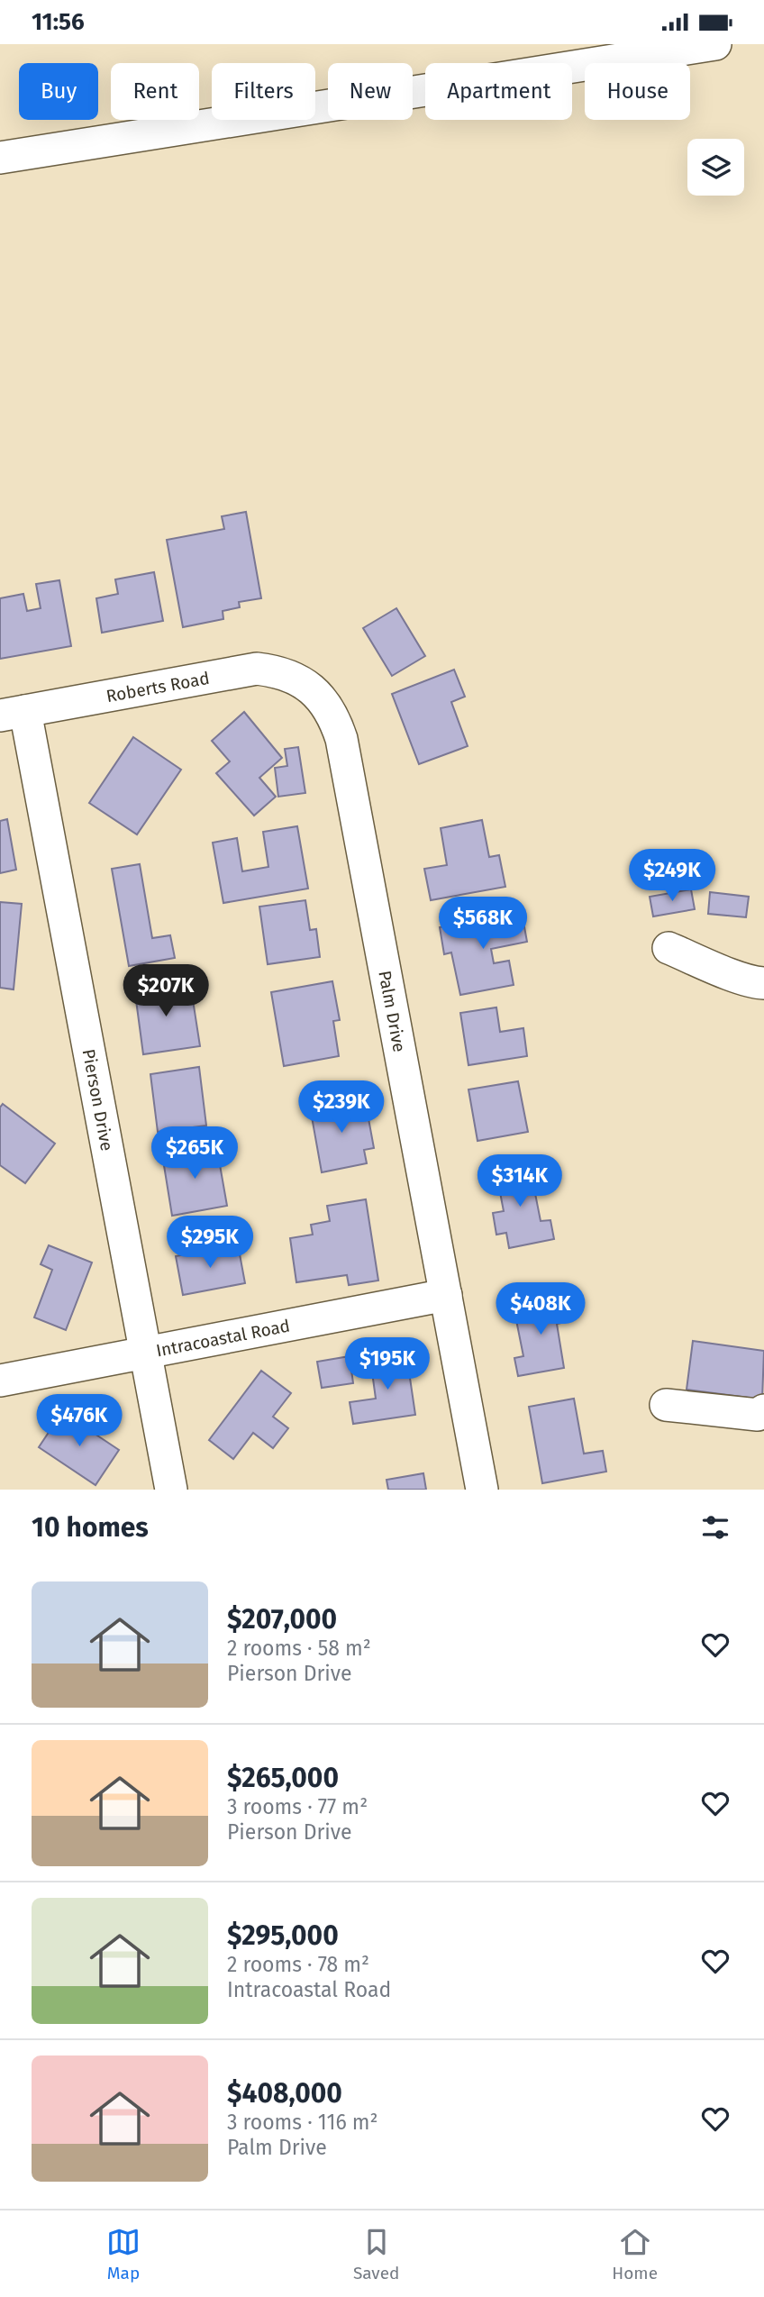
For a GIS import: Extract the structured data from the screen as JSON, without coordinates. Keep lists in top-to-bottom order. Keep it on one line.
{"streets":{"street":["Roberts Road","Palm Drive","Pierson Drive","Intracoastal Road"]},"crossings":[["Roberts Road","Palm Drive"],["Roberts Road","Pierson Drive"],["Palm Drive","Intracoastal Road"],["Pierson Drive","Intracoastal Road"]],"page":{"status":"11:56","chip":["Buy","Rent","Filters","New","Apartment","House"],"price":["$249K","$568K","$207K","$239K","$265K","$314K","$295K","$408K","$195K","$476K"],"heading":"10 homes","list":[{"name":"$207,000","note":"2 rooms · 58 m² · Pierson Drive"},{"name":"$265,000","note":"3 rooms · 77 m² · Pierson Drive"},{"name":"$295,000","note":"2 rooms · 78 m² · Intracoastal Road"},{"name":"$408,000","note":"3 rooms · 116 m² · Palm Drive"}],"tabs":["Map","Saved","Home"]}}
